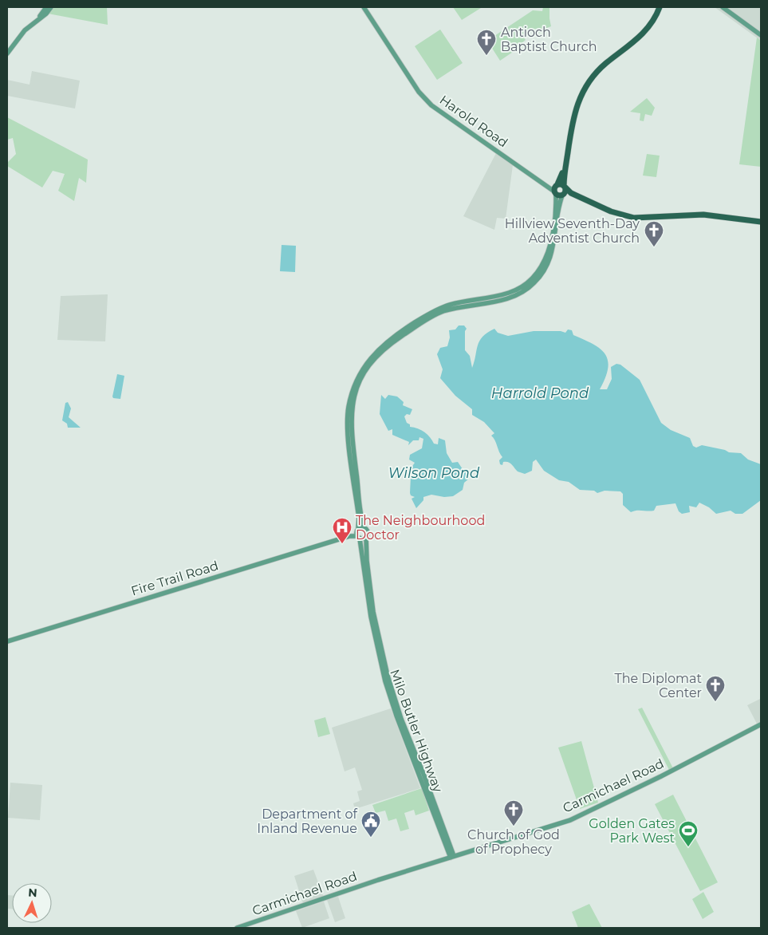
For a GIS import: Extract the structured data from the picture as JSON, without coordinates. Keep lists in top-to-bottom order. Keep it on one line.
{"streets":{"main road":["Harold Road","Fire Trail Road","Milo Butler Highway","Carmichael Road"]},"crossings":[["Harold Road","Milo Butler Highway"],["Fire Trail Road","Milo Butler Highway"],["Milo Butler Highway","Carmichael Road"]],"water":["Harrold Pond","Wilson Pond"],"places":{"church":["Antioch Baptist Church","Hillview Seventh-Day Adventist Church","The Diplomat Center","Church of God of Prophecy"],"hospital":["The Neighbourhood Doctor"],"public building":["Department of Inland Revenue"],"sports":["Golden Gates Park West"]},"north":"top"}
